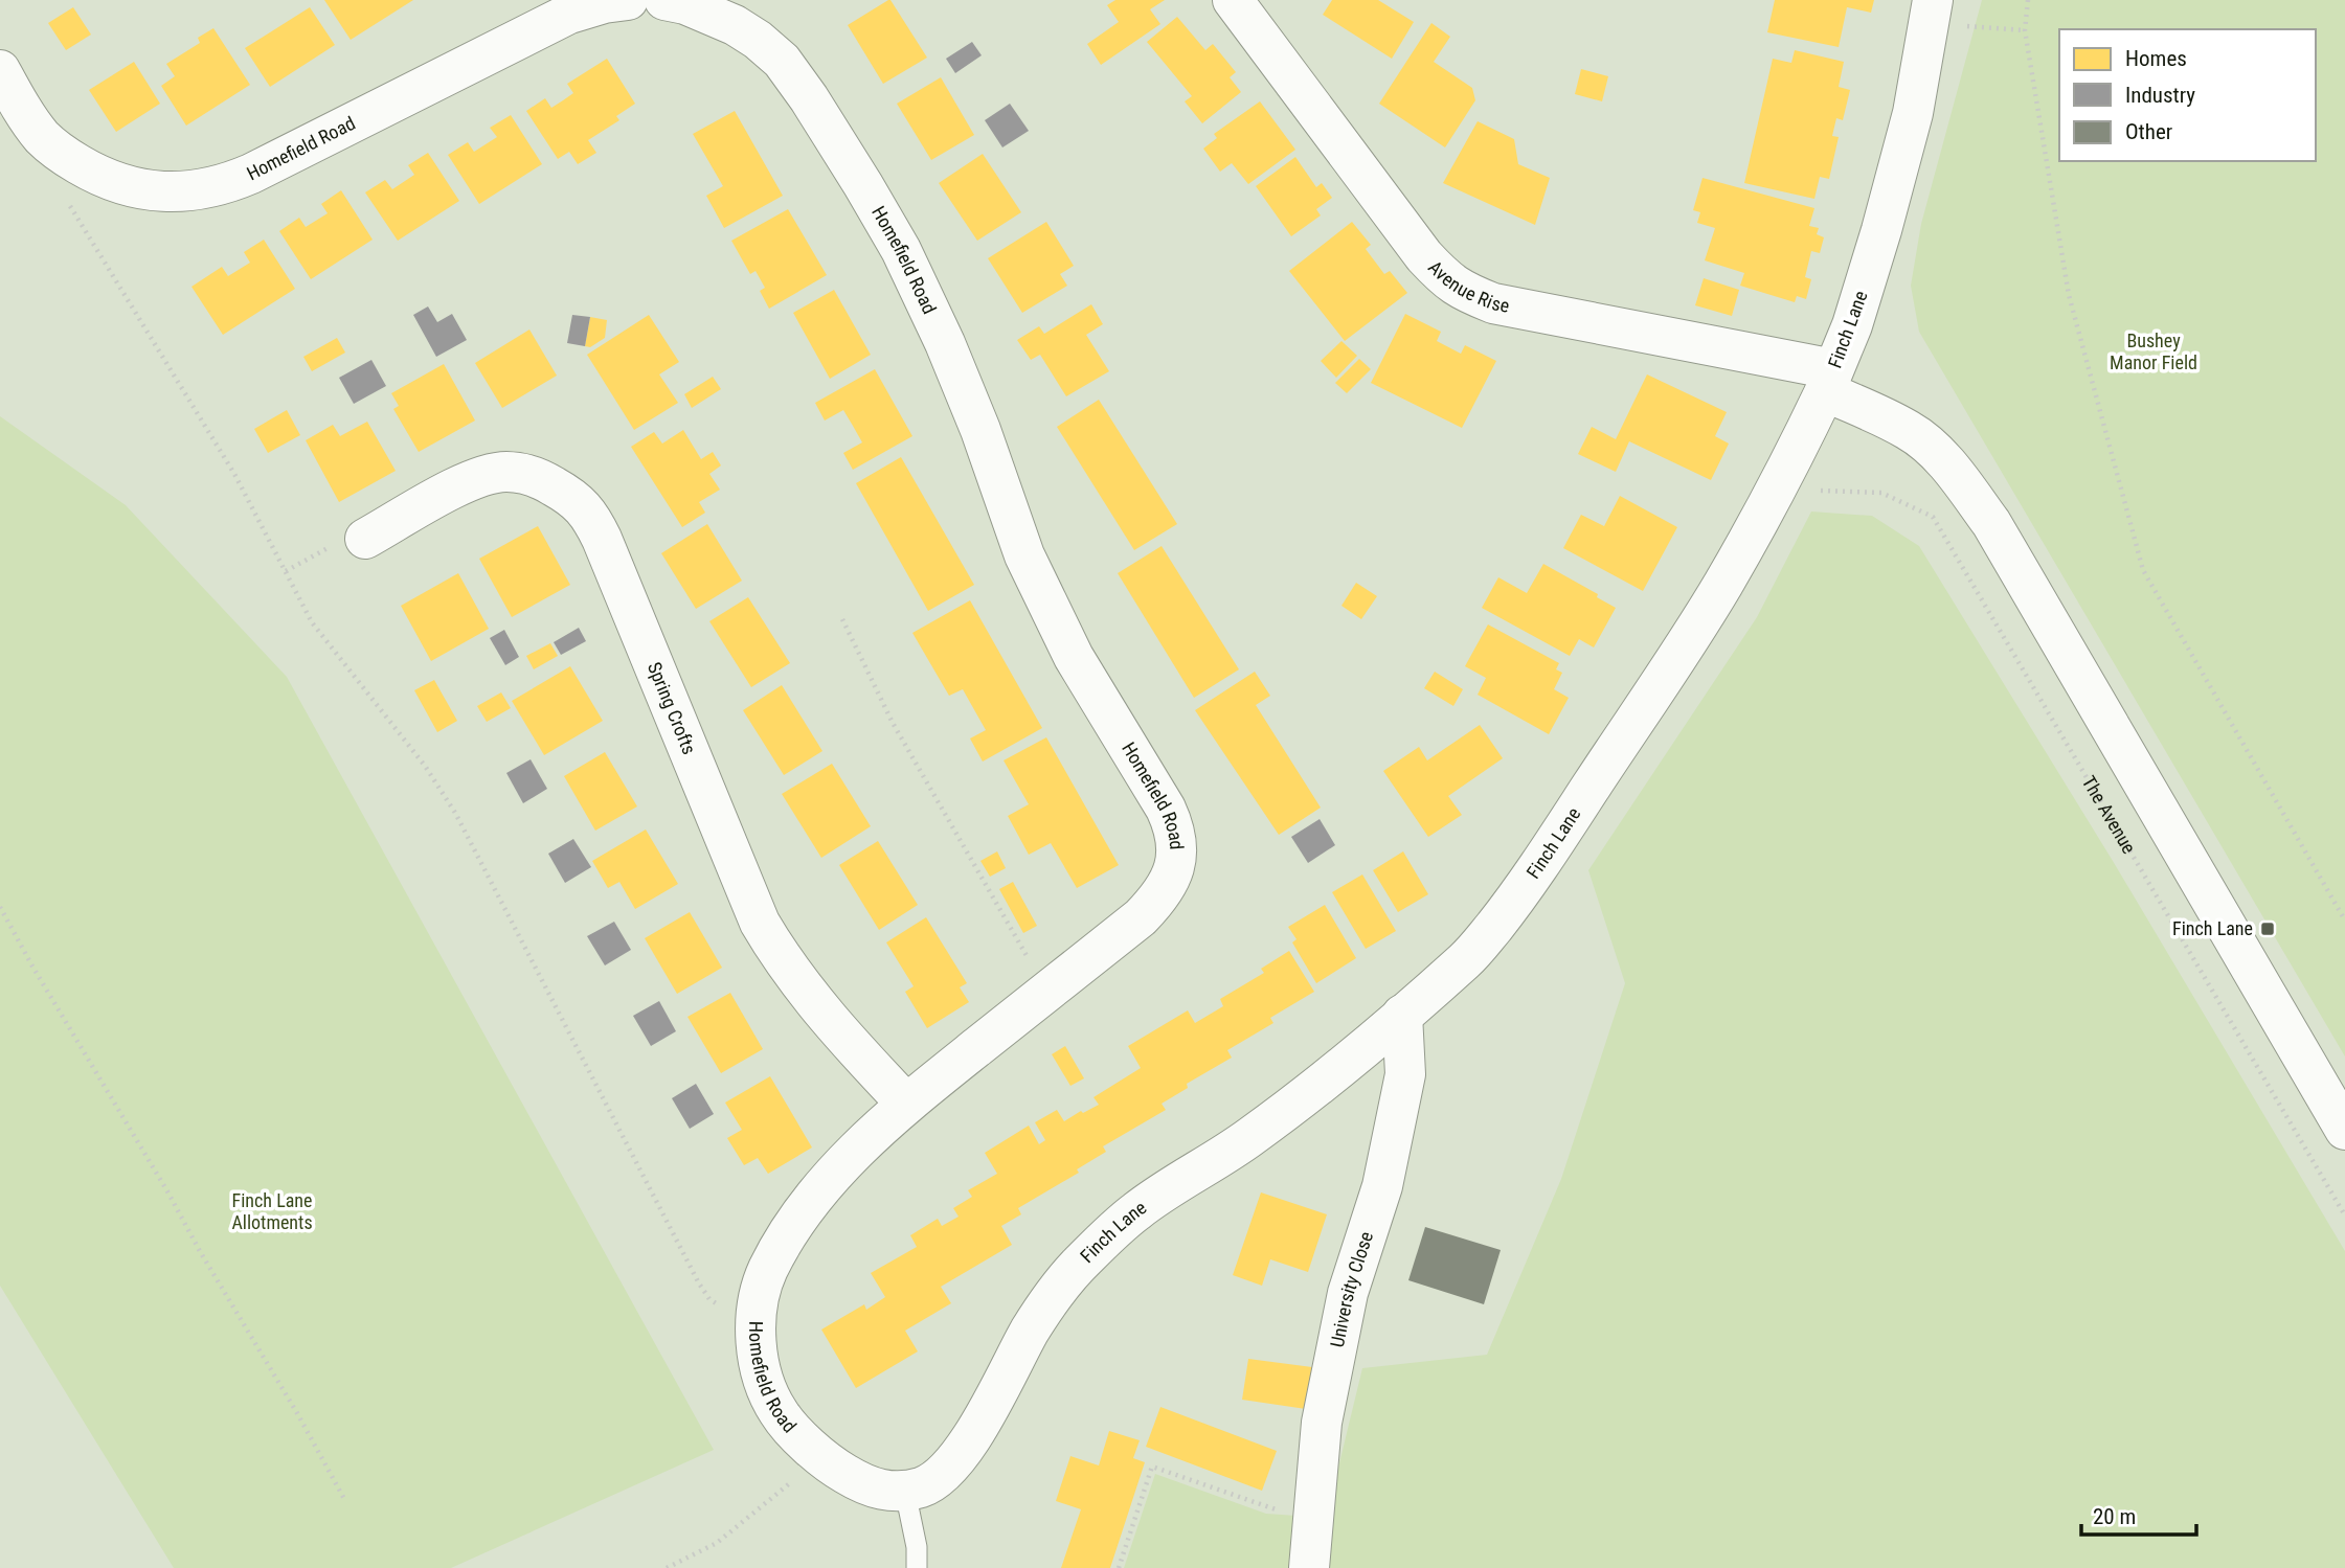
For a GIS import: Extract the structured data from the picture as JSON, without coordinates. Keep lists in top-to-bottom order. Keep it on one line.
{"streets":{"street":["Homefield Road","Avenue Rise","Finch Lane","Spring Crofts","University Close"],"path":["The Avenue"]},"crossings":[["Homefield Road","Finch Lane"],["Homefield Road","Spring Crofts"],["Avenue Rise","Finch Lane"],["Finch Lane","University Close"]],"parks":["Bushey Manor Field","Finch Lane Allotments"],"places":{"transit":["Finch Lane"]},"legend":["Homes","Industry","Other"],"scale_bar":"20 m"}
